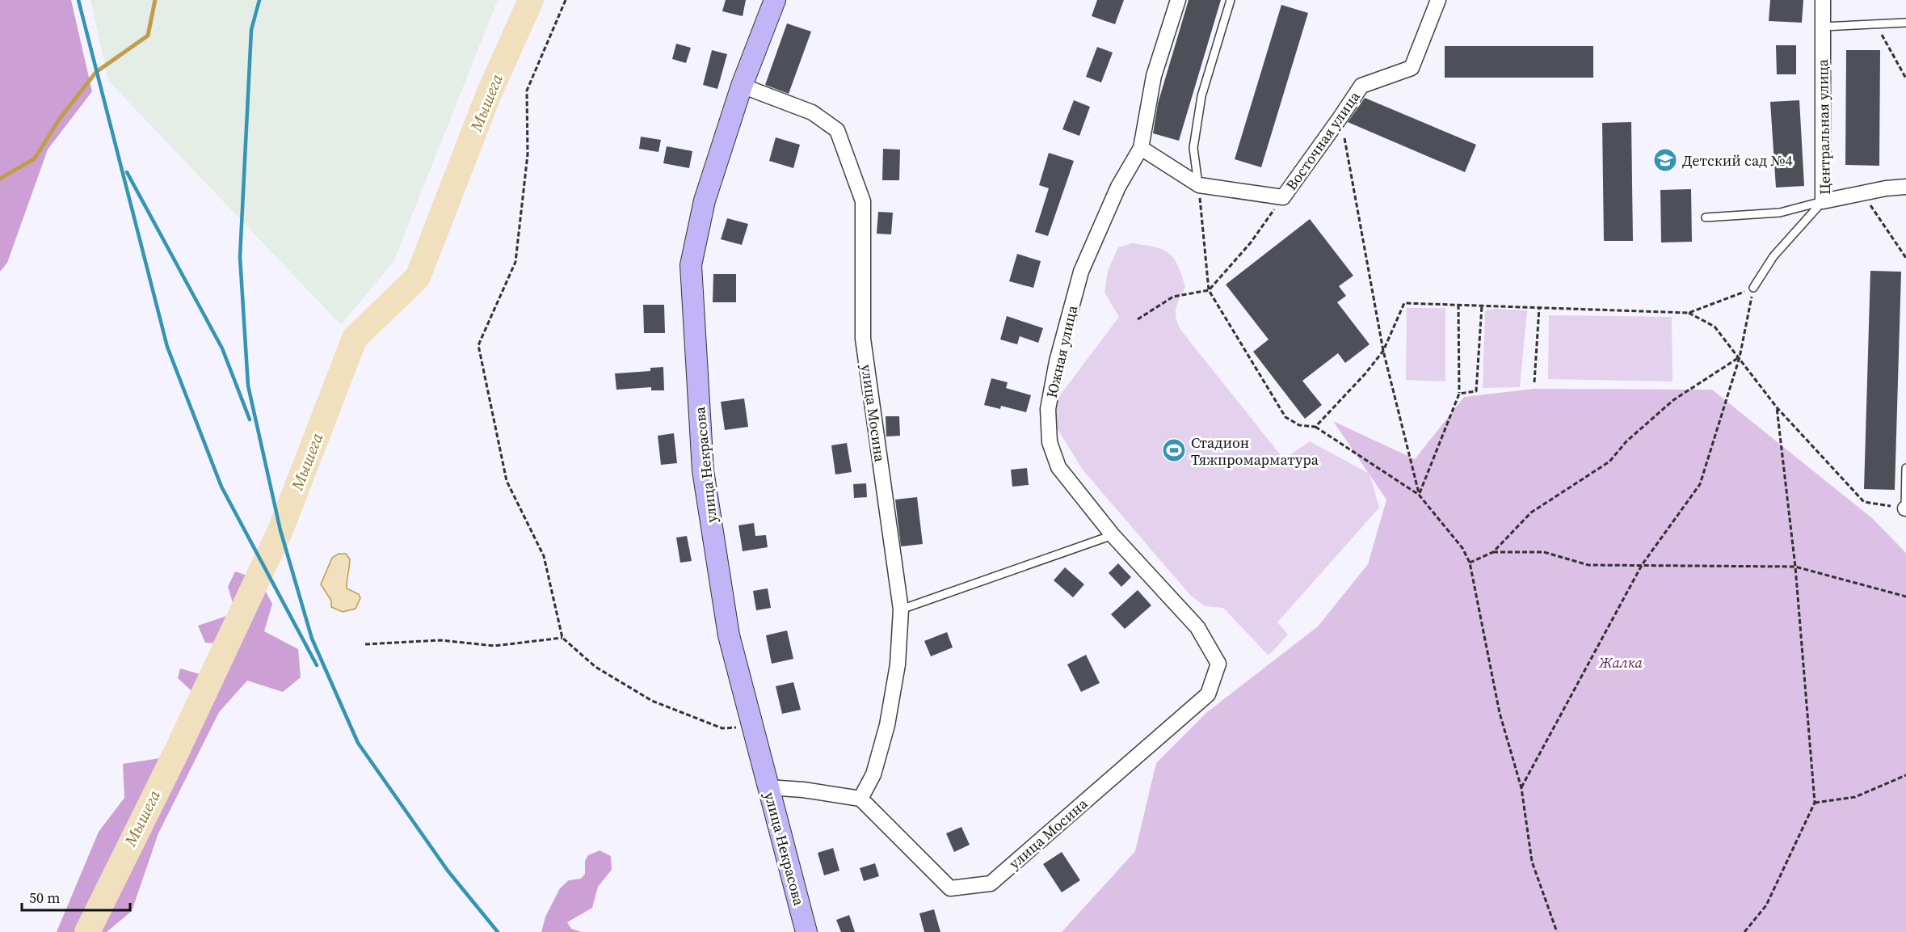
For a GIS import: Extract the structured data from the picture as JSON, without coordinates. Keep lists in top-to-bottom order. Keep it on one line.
{"streets":{"main road":["улица Некрасова"],"street":["Центральная улица","Восточная улица","Южная улица","улица Мосина"]},"crossings":[["Восточная улица","Южная улица"],["Южная улица","улица Мосина"],["улица Мосина","улица Некрасова"]],"water":["Мышега"],"parks":["Жалка"],"places":{"school or university":["Детский сад №4"],"sports":["Стадион Тяжпромарматура"]},"scale_bar":"50 m"}
